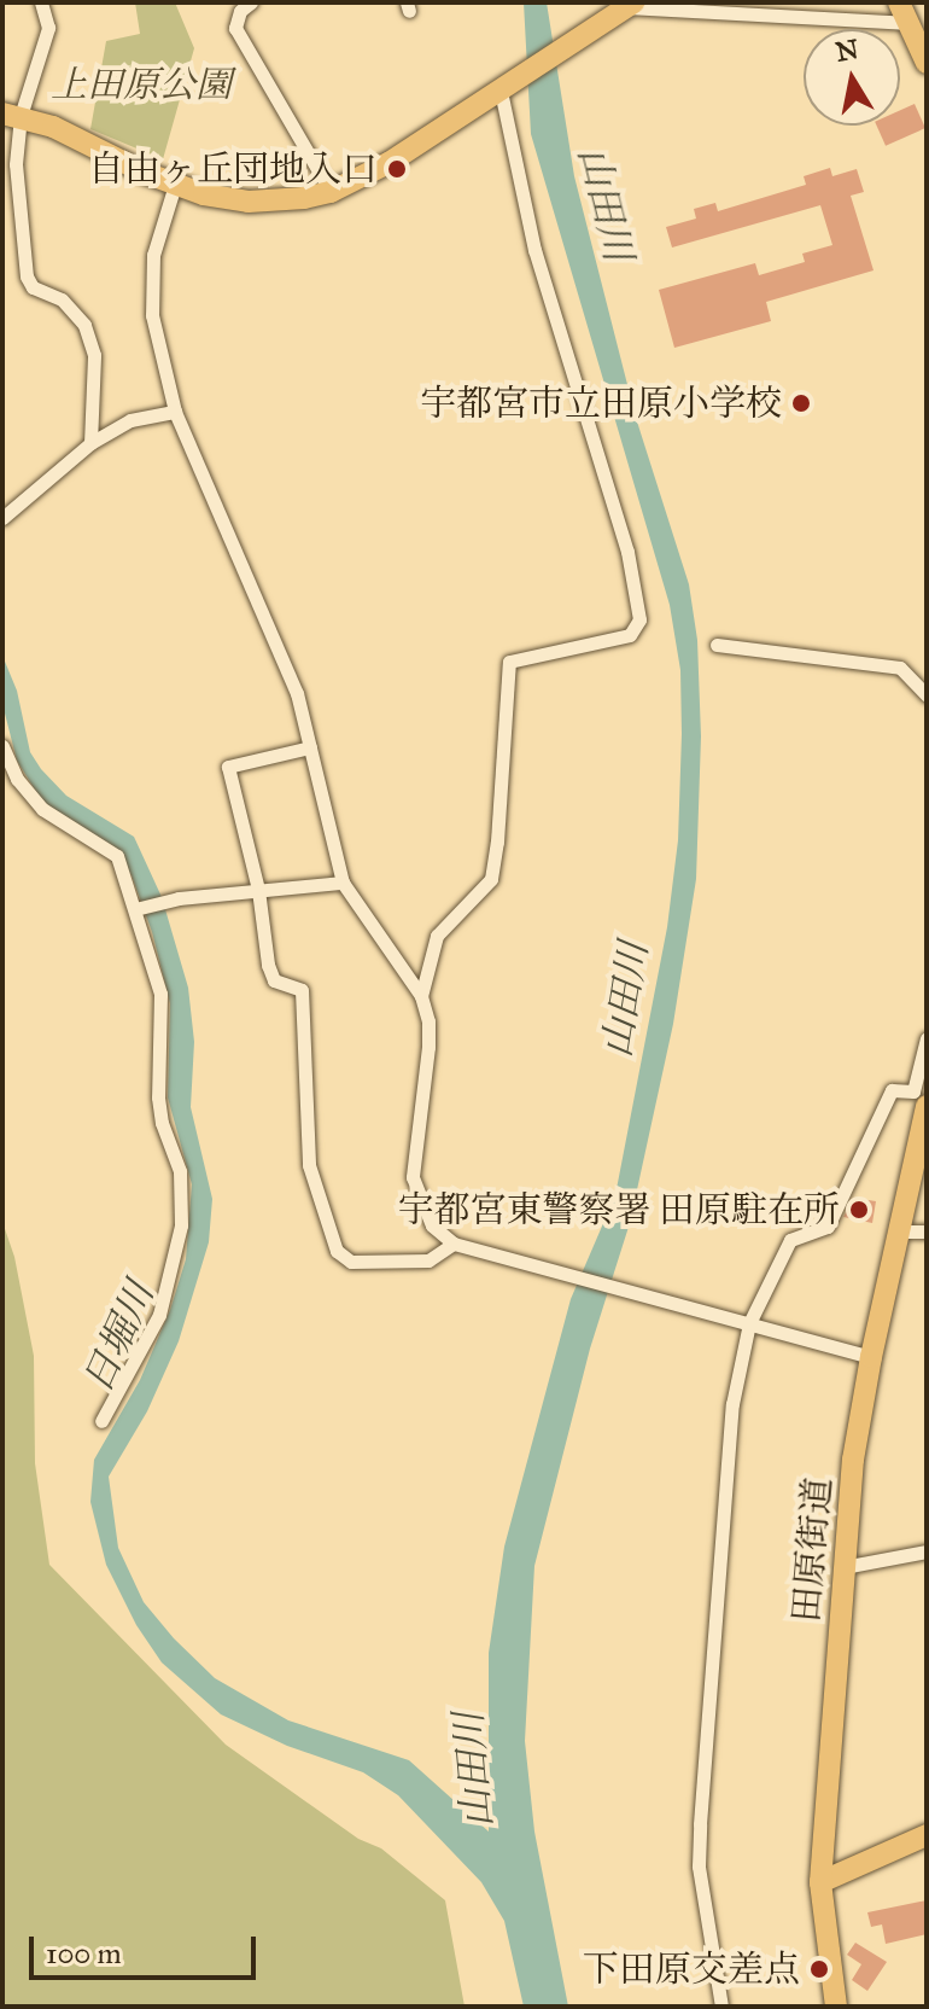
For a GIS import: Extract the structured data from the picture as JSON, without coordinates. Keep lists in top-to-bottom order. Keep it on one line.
{"streets":{"main road":["田原街道"]},"water":["山田川","日堀川"],"parks":["上田原公園"],"places":["自由ヶ丘団地入口","宇都宮市立田原小学校","宇都宮東警察署 田原駐在所","下田原交差点"],"scale_bar":"100 m","north":"top"}
